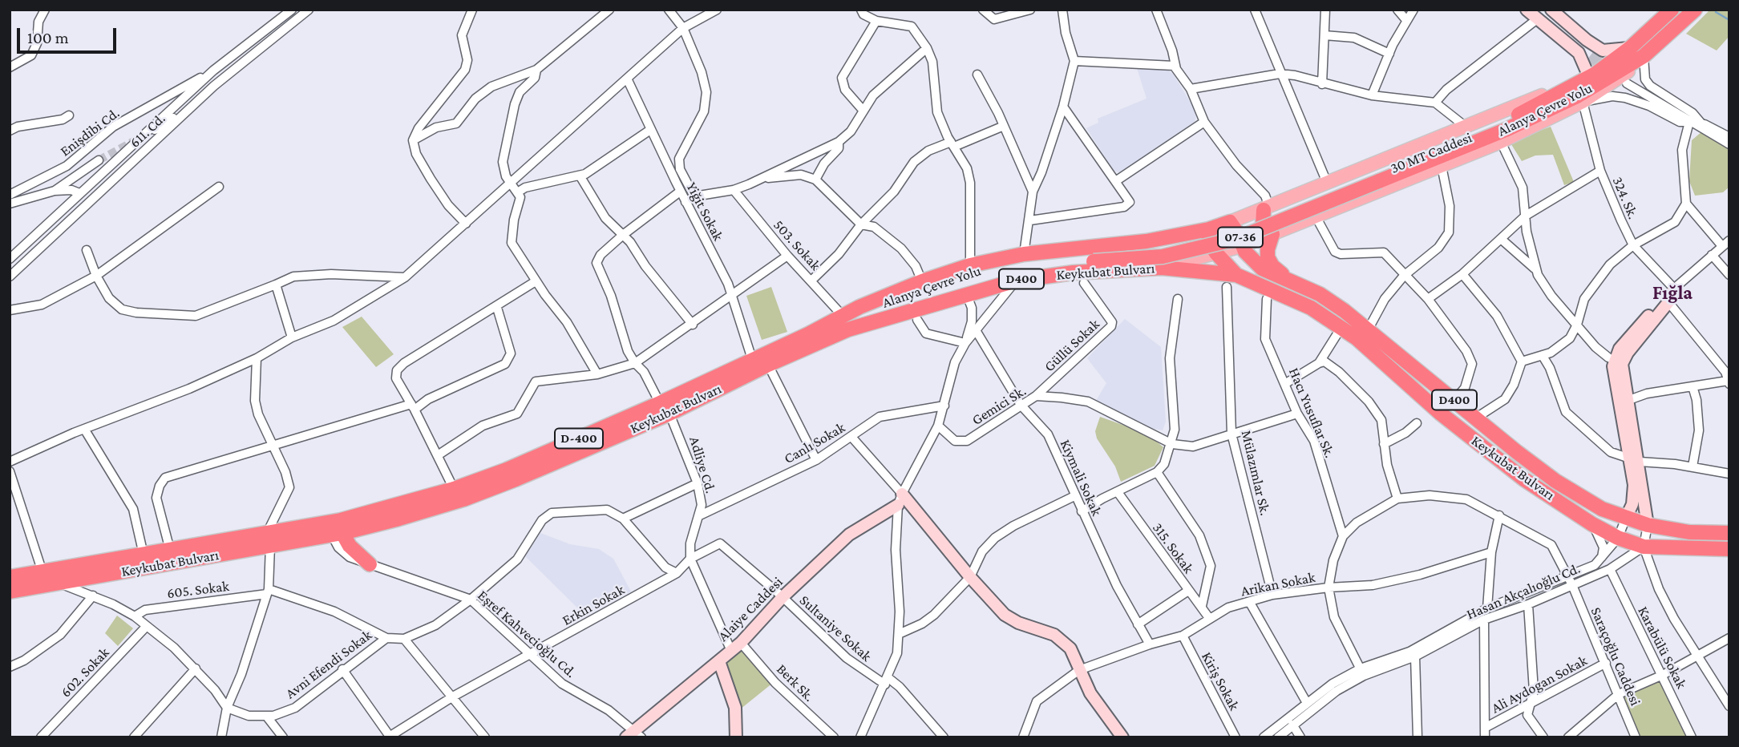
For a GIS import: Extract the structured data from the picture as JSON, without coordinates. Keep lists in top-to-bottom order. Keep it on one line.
{"streets":{"highway":["Alanya Çevre Yolu","Keykubat Bulvarı","D400","D-400"],"main road":["30 MT Caddesi"],"street":["611. Cd.","Enişdibi Cd.","324. Sk.","Yiğit Sokak","503. Sokak","Güllü Sokak","Gemici Sk.","Hacı Yusuflar Sk.","Canlı Sokak","Adliye Cd.","Mülazımlar Sk.","Kiymali Sokak","315. Sokak","Arikan Sokak","605. Sokak","Hasan Akçalıoğlu Cd.","Erkin Sokak","Alaiye Caddesi","Sultaniye Sokak","Eşref Kahvecioğlu Cd.","Karabülü Sokak","Saraçoğlu Caddesi","Avni Efendi Sokak","602. Sokak","Kiriş Sokak","Berk Sk.","Ali Aydogan Sokak"]},"crossings":[["Alanya Çevre Yolu","30 MT Caddesi"],["Alanya Çevre Yolu","Keykubat Bulvarı"],["Alanya Çevre Yolu","D400"],["611. Cd.","Enişdibi Cd."],["30 MT Caddesi","324. Sk."],["30 MT Caddesi","Keykubat Bulvarı"],["30 MT Caddesi","D400"],["Yiğit Sokak","Keykubat Bulvarı"],["503. Sokak","D400"],["Keykubat Bulvarı","D400"],["Keykubat Bulvarı","Adliye Cd."],["Keykubat Bulvarı","Hasan Akçalıoğlu Cd."],["Güllü Sokak","Gemici Sk."],["Gemici Sk.","Kiymali Sokak"],["Canlı Sokak","Adliye Cd."],["Adliye Cd.","Erkin Sokak"],["Adliye Cd.","Sultaniye Sokak"],["Mülazımlar Sk.","Arikan Sokak"],["Kiymali Sokak","Arikan Sokak"],["315. Sokak","Arikan Sokak"],["Arikan Sokak","Kiriş Sokak"],["Hasan Akçalıoğlu Cd.","Karabülü Sokak"],["Hasan Akçalıoğlu Cd.","Saraçoğlu Caddesi"],["Erkin Sokak","Sultaniye Sokak"],["Erkin Sokak","Eşref Kahvecioğlu Cd."],["Alaiye Caddesi","Sultaniye Sokak"],["Alaiye Caddesi","Eşref Kahvecioğlu Cd."],["Alaiye Caddesi","Berk Sk."],["Eşref Kahvecioğlu Cd.","Avni Efendi Sokak"],["Saraçoğlu Caddesi","Ali Aydogan Sokak"]],"districts":["Fığla"],"scale_bar":"100 m"}
